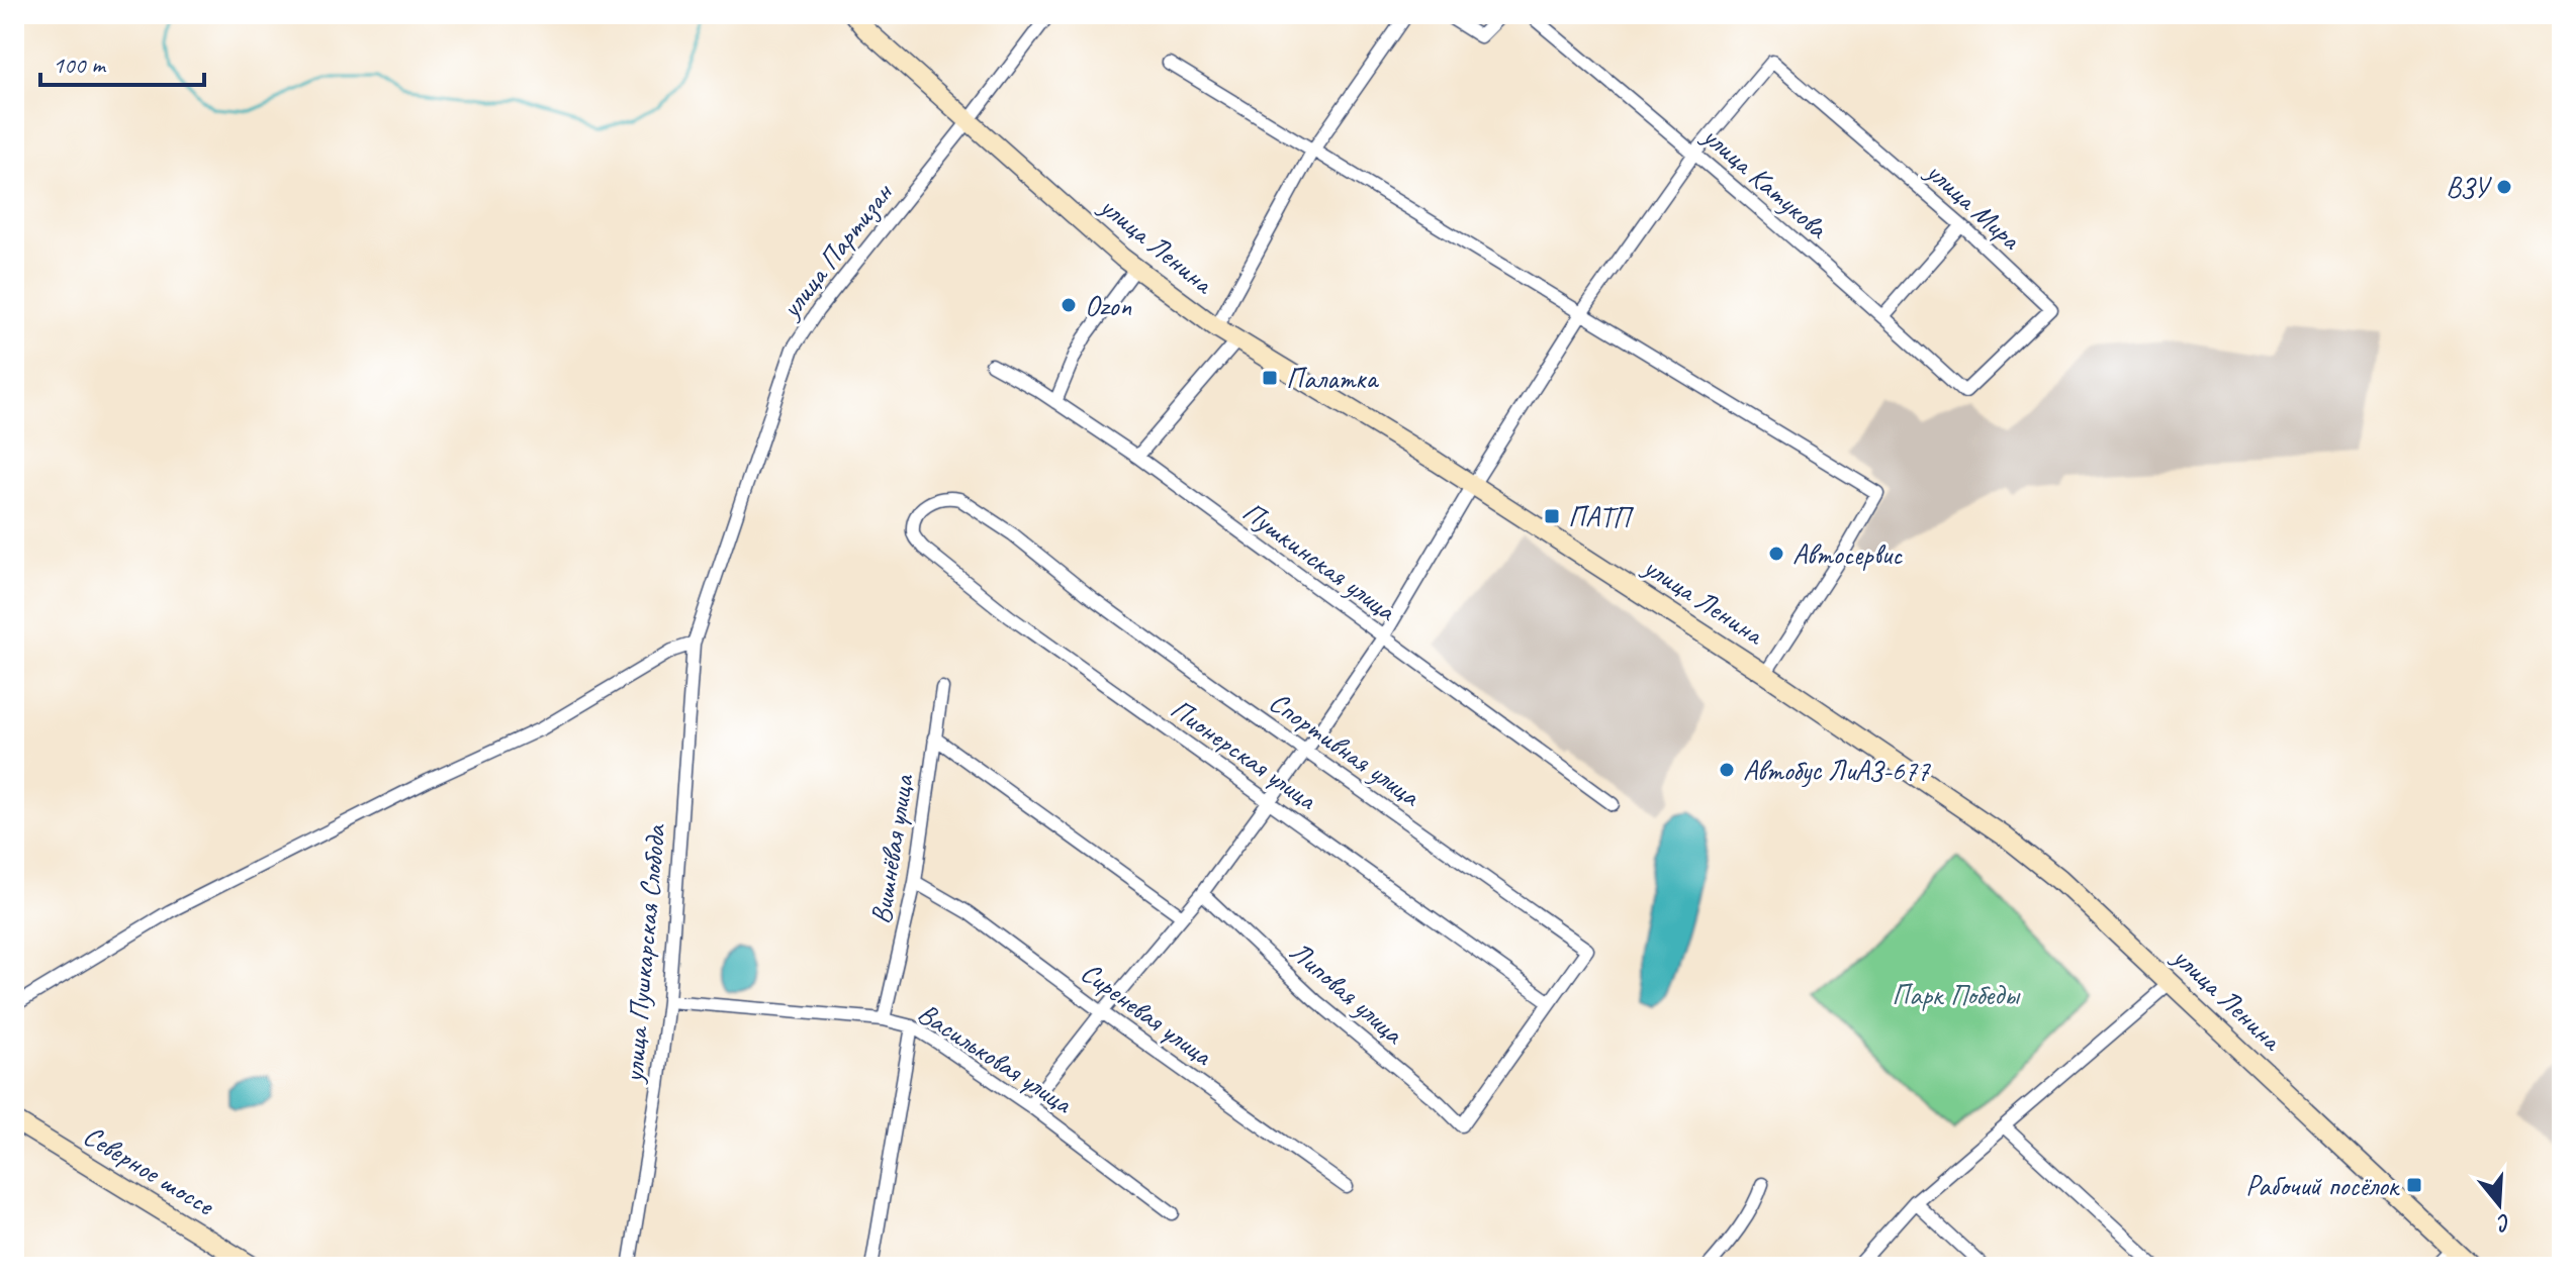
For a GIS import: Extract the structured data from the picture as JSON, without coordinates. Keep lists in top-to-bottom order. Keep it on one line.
{"streets":{"main road":["улица Ленина","Северное шоссе"],"street":["улица Катукова","улица Мира","улица Партизан","Пушкинская улица","Спортивная улица","Пионерская улица","Вишнёвая улица","улица Пушкарская Слобода","Липовая улица","Сиреневая улица","Васильковая улица"]},"crossings":[["улица Катукова","улица Мира"],["улица Ленина","улица Партизан"],["улица Партизан","улица Пушкарская Слобода"],["Спортивная улица","Пионерская улица"],["Спортивная улица","Липовая улица"],["Вишнёвая улица","Сиреневая улица"],["Вишнёвая улица","Васильковая улица"],["улица Пушкарская Слобода","Васильковая улица"]],"parks":["Парк Победы"],"places":{"other":["ВЗУ","Ozon","Автосервис","Автобус ЛиАЗ-677"],"transit":["Палатка","ПАТП","Рабочий посёлок"]},"scale_bar":"100 m","north":"bottom"}
